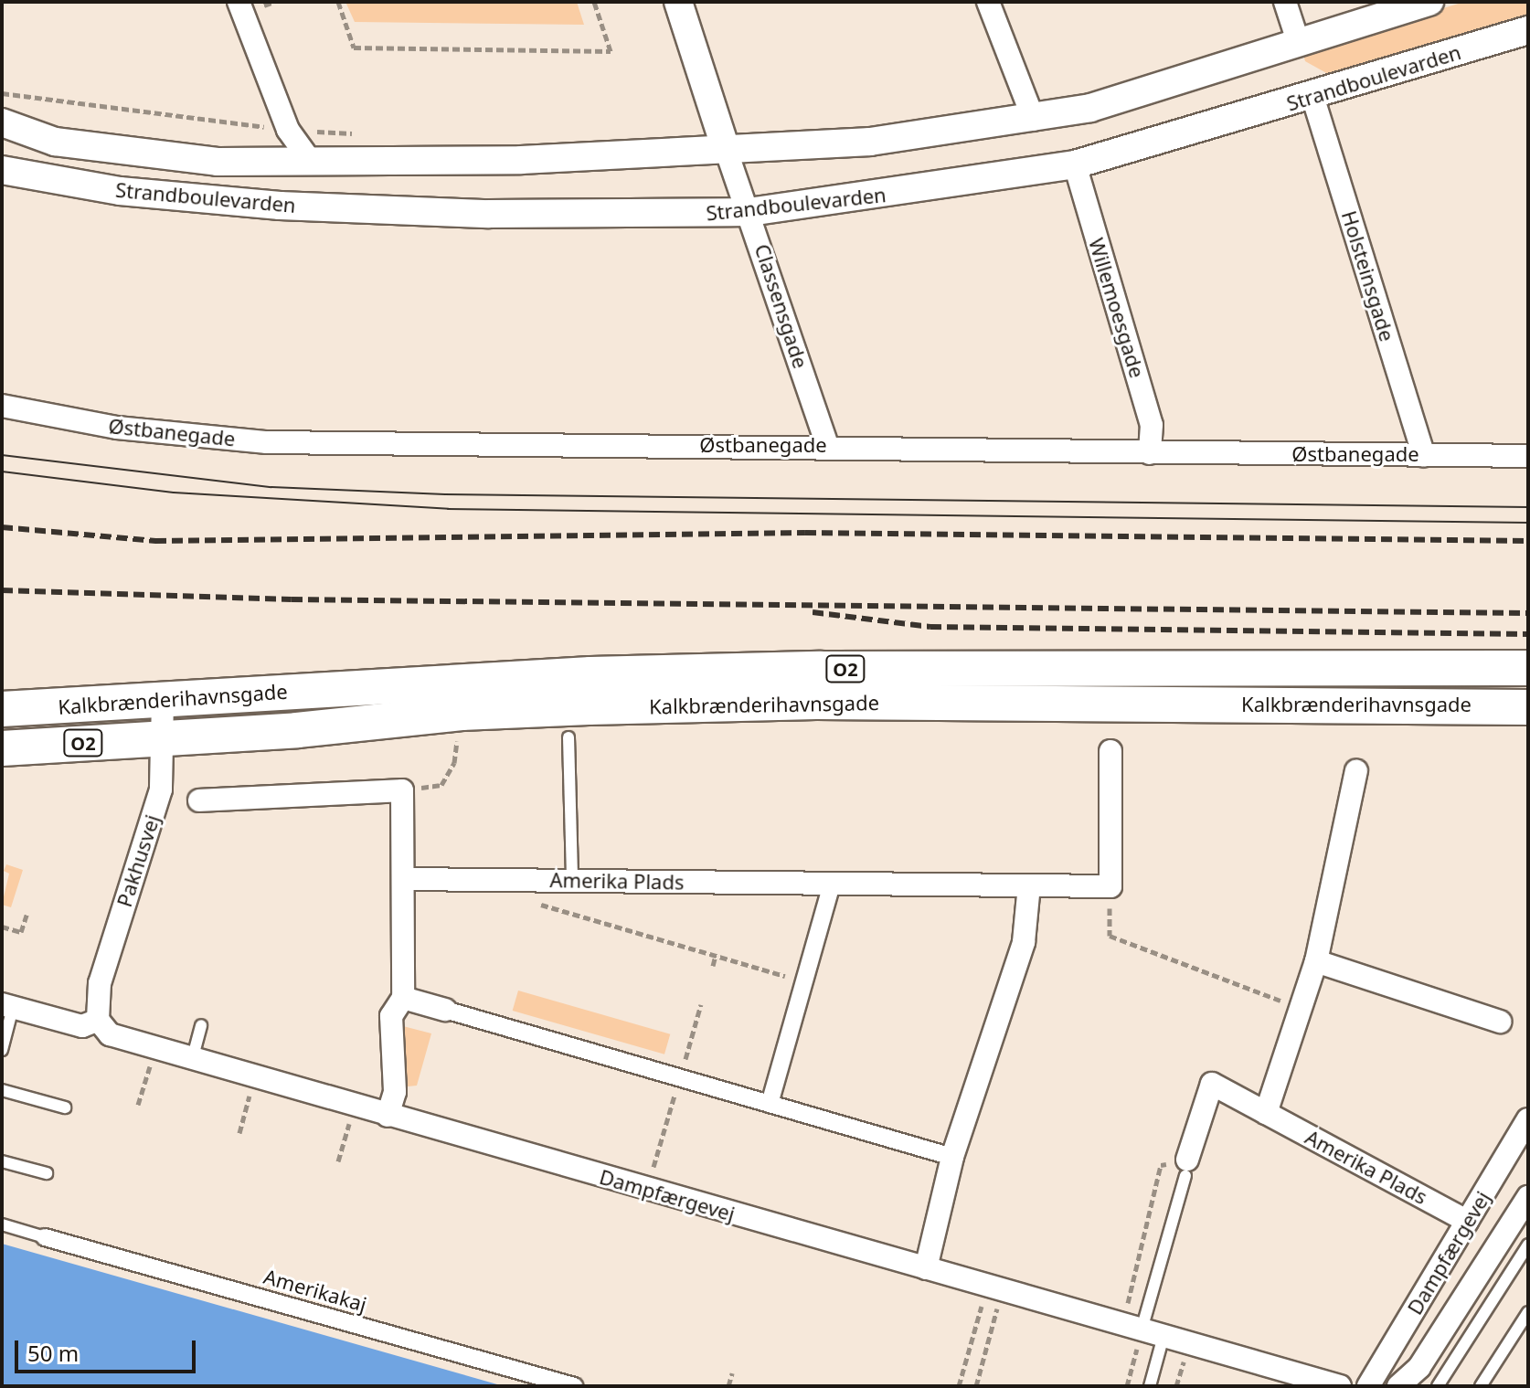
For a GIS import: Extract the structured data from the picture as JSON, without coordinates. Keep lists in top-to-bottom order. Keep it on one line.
{"streets":{"main road":["O2","Kalkbrænderihavnsgade"],"street":["Strandboulevarden","Holsteinsgade","Classensgade","Willemoesgade","Østbanegade","Pakhusvej","Amerika Plads","Dampfærgevej","Amerikakaj"]},"crossings":[["Strandboulevarden","Holsteinsgade"],["Strandboulevarden","Classensgade"],["Strandboulevarden","Willemoesgade"],["Holsteinsgade","Østbanegade"],["Classensgade","Østbanegade"],["Willemoesgade","Østbanegade"],["Kalkbrænderihavnsgade","Pakhusvej"],["Pakhusvej","Dampfærgevej"],["Amerika Plads","Dampfærgevej"]],"scale_bar":"50 m"}
